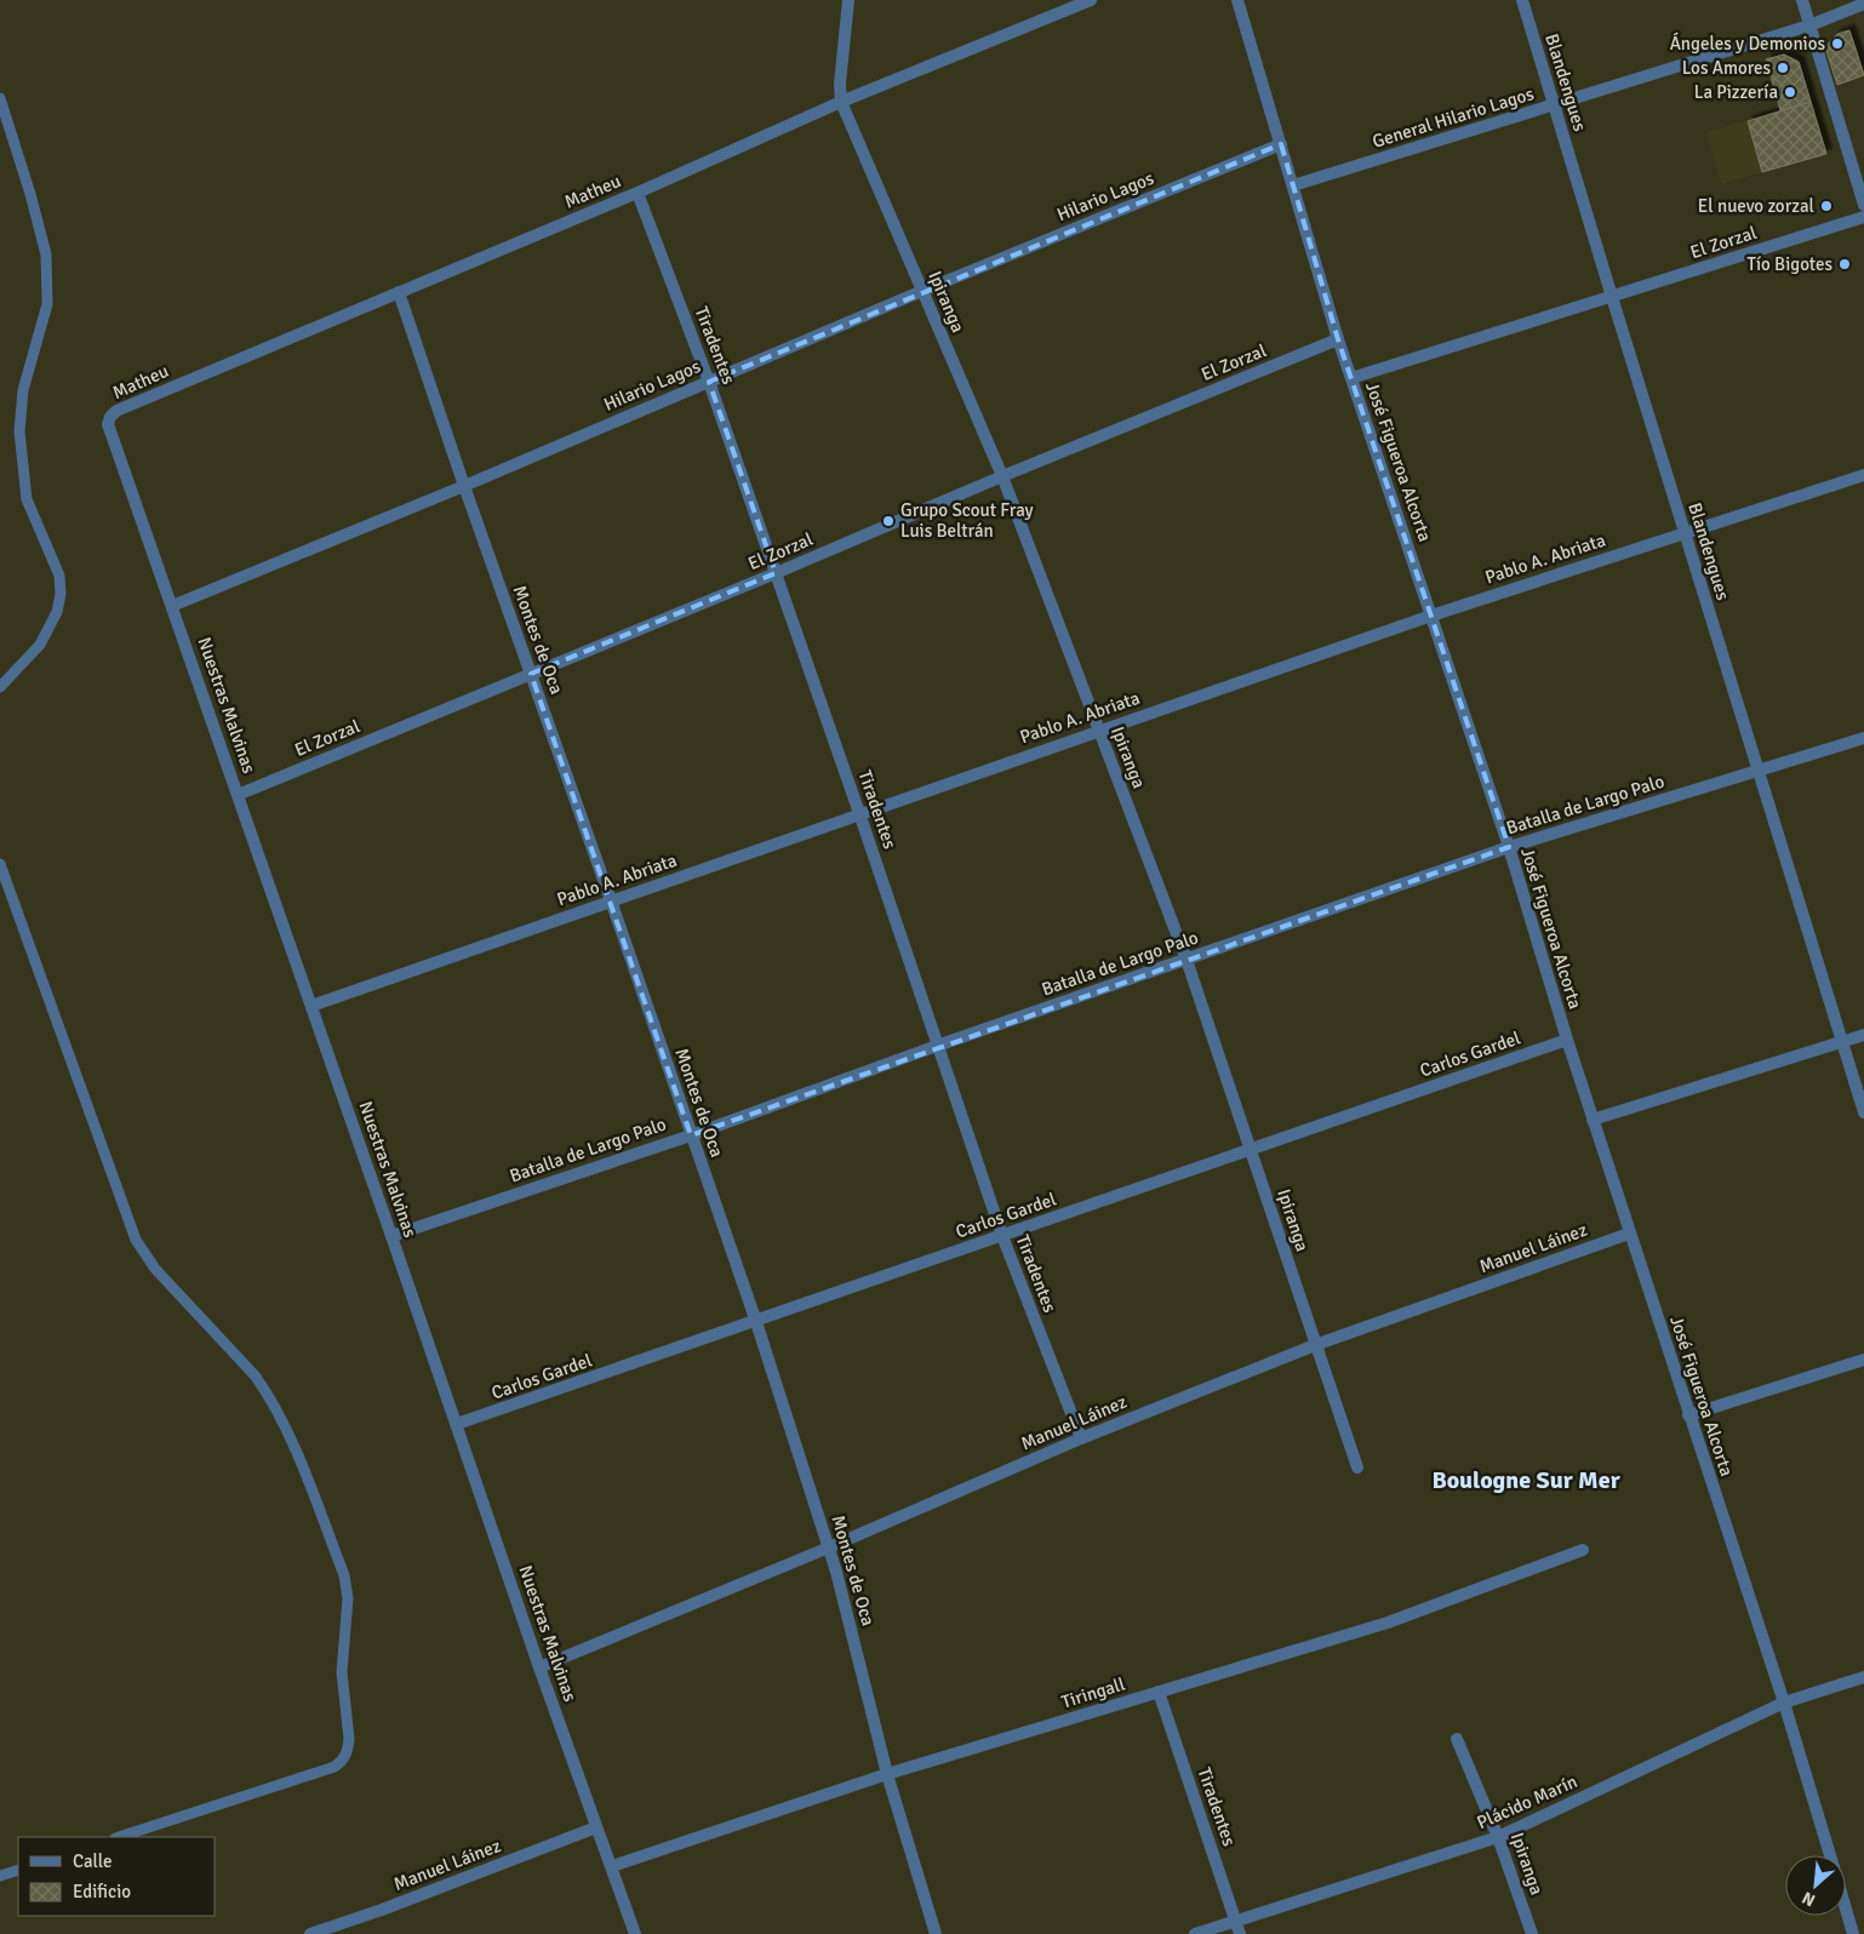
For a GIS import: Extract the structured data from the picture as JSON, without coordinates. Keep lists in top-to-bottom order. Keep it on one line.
{"streets":{"street":["Blandengues","General Hilario Lagos","Matheu","Hilario Lagos","El Zorzal","Ipiranga","Tiradentes","José Figueroa Alcorta","Pablo A. Abriata","Montes de Oca","Nuestras Malvinas","Batalla de Largo Palo","Carlos Gardel","Manuel Láinez","Tiringall","Plácido Marín"]},"crossings":[["Blandengues","General Hilario Lagos"],["Blandengues","El Zorzal"],["Blandengues","Pablo A. Abriata"],["Blandengues","Batalla de Largo Palo"],["General Hilario Lagos","José Figueroa Alcorta"],["Matheu","Ipiranga"],["Matheu","Tiradentes"],["Matheu","Montes de Oca"],["Matheu","Nuestras Malvinas"],["Hilario Lagos","Ipiranga"],["Hilario Lagos","Tiradentes"],["Hilario Lagos","José Figueroa Alcorta"],["Hilario Lagos","Montes de Oca"],["Hilario Lagos","Nuestras Malvinas"],["El Zorzal","Ipiranga"],["El Zorzal","Tiradentes"],["El Zorzal","José Figueroa Alcorta"],["El Zorzal","Montes de Oca"],["El Zorzal","Nuestras Malvinas"],["Ipiranga","Pablo A. Abriata"],["Ipiranga","Batalla de Largo Palo"],["Ipiranga","Carlos Gardel"],["Ipiranga","Manuel Láinez"],["Ipiranga","Plácido Marín"],["Tiradentes","Pablo A. Abriata"],["Tiradentes","Batalla de Largo Palo"],["Tiradentes","Carlos Gardel"],["Tiradentes","Manuel Láinez"],["Tiradentes","Tiringall"],["Tiradentes","Plácido Marín"],["José Figueroa Alcorta","Pablo A. Abriata"],["José Figueroa Alcorta","Batalla de Largo Palo"],["José Figueroa Alcorta","Carlos Gardel"],["José Figueroa Alcorta","Manuel Láinez"],["José Figueroa Alcorta","Plácido Marín"],["Pablo A. Abriata","Montes de Oca"],["Pablo A. Abriata","Nuestras Malvinas"],["Montes de Oca","Batalla de Largo Palo"],["Montes de Oca","Carlos Gardel"],["Montes de Oca","Manuel Láinez"],["Montes de Oca","Tiringall"],["Nuestras Malvinas","Batalla de Largo Palo"],["Nuestras Malvinas","Carlos Gardel"],["Nuestras Malvinas","Manuel Láinez"],["Nuestras Malvinas","Tiringall"]],"districts":["Boulogne Sur Mer"],"places":["Ángeles y Demonios","Los Amores","La Pizzería","El nuevo zorzal","Tío Bigotes","Grupo Scout Fray Luis Beltrán"],"legend":["Calle","Edificio"],"north":"bottom left"}
